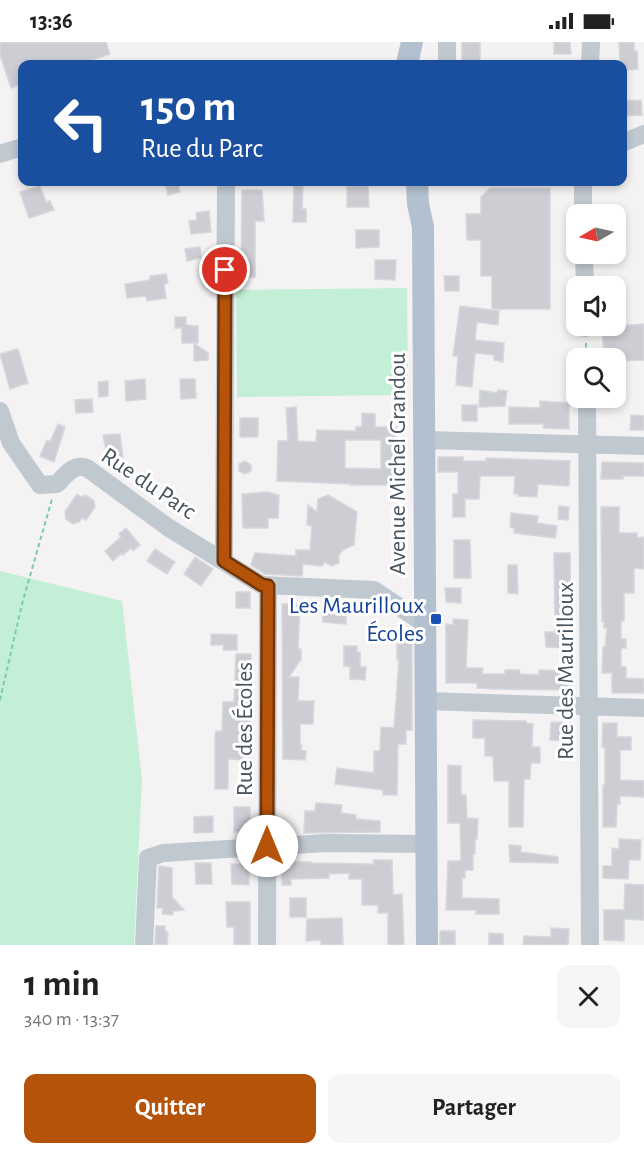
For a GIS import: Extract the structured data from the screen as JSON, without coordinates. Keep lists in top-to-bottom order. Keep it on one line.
{"streets":{"main road":["Avenue Michel Grandou"],"street":["Rue du Parc","Rue des Maurilloux","Rue des Écoles"]},"crossings":[["Avenue Michel Grandou","Rue du Parc"],["Rue du Parc","Rue des Écoles"]],"places":{"transit":["Les Maurilloux Écoles"]},"north":"left","page":{"status":"13:36","turn":["150 m","Rue du Parc"],"heading":["1 min","340 m · 13:37"],"buttons":["Quitter","Partager"]}}
